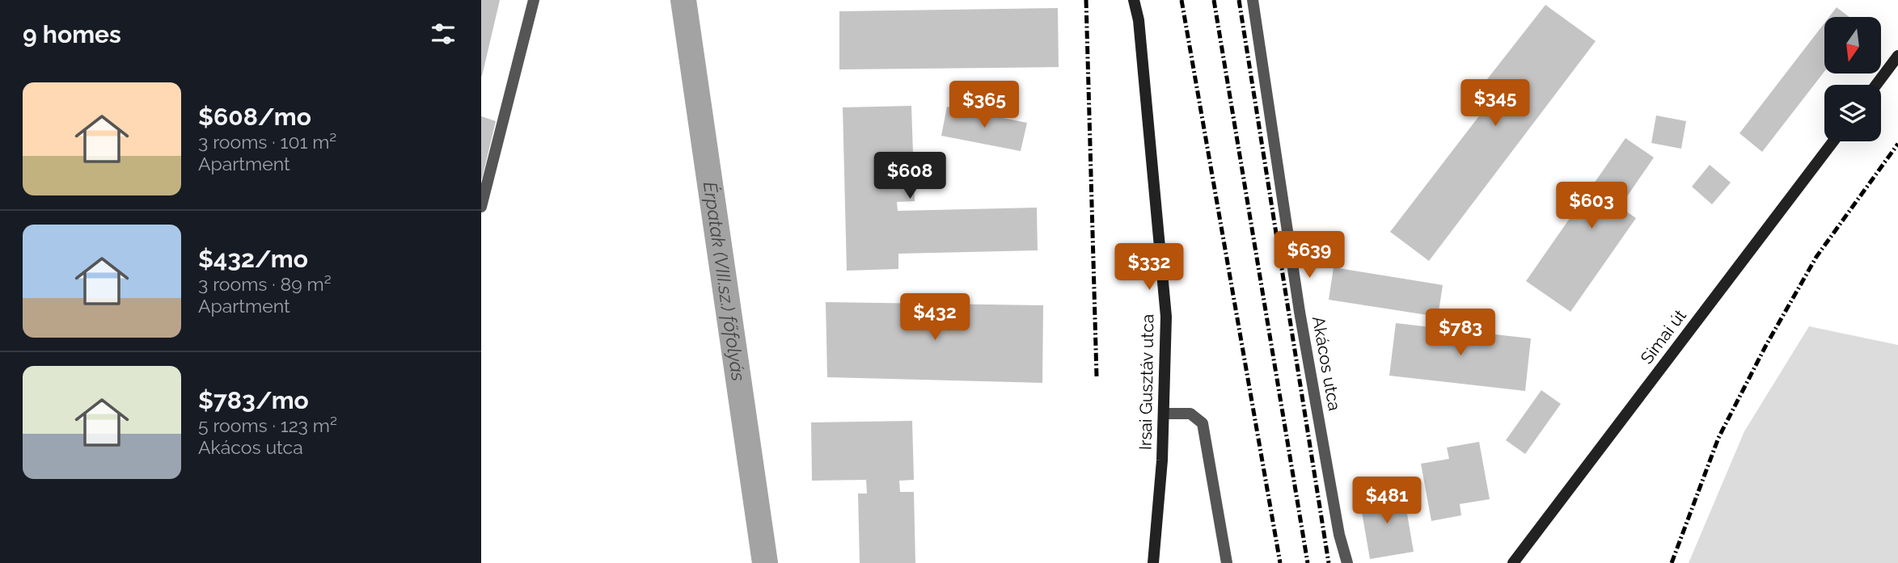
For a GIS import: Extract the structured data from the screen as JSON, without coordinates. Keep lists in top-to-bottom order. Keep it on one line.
{"streets":{"main road":["Simai út","Irsai Gusztáv utca"],"street":["Akácos utca"]},"water":["Érpatak (VIII.sz.) főfolyás"],"north":"bottom","page":{"heading":"9 homes","list":[{"name":"$608/mo","note":"3 rooms · 101 m² · Apartment"},{"name":"$432/mo","note":"3 rooms · 89 m² · Apartment"},{"name":"$783/mo","note":"5 rooms · 123 m² · Akácos utca"}],"price":["$345","$365","$608","$603","$639","$332","$432","$783","$481"]}}
